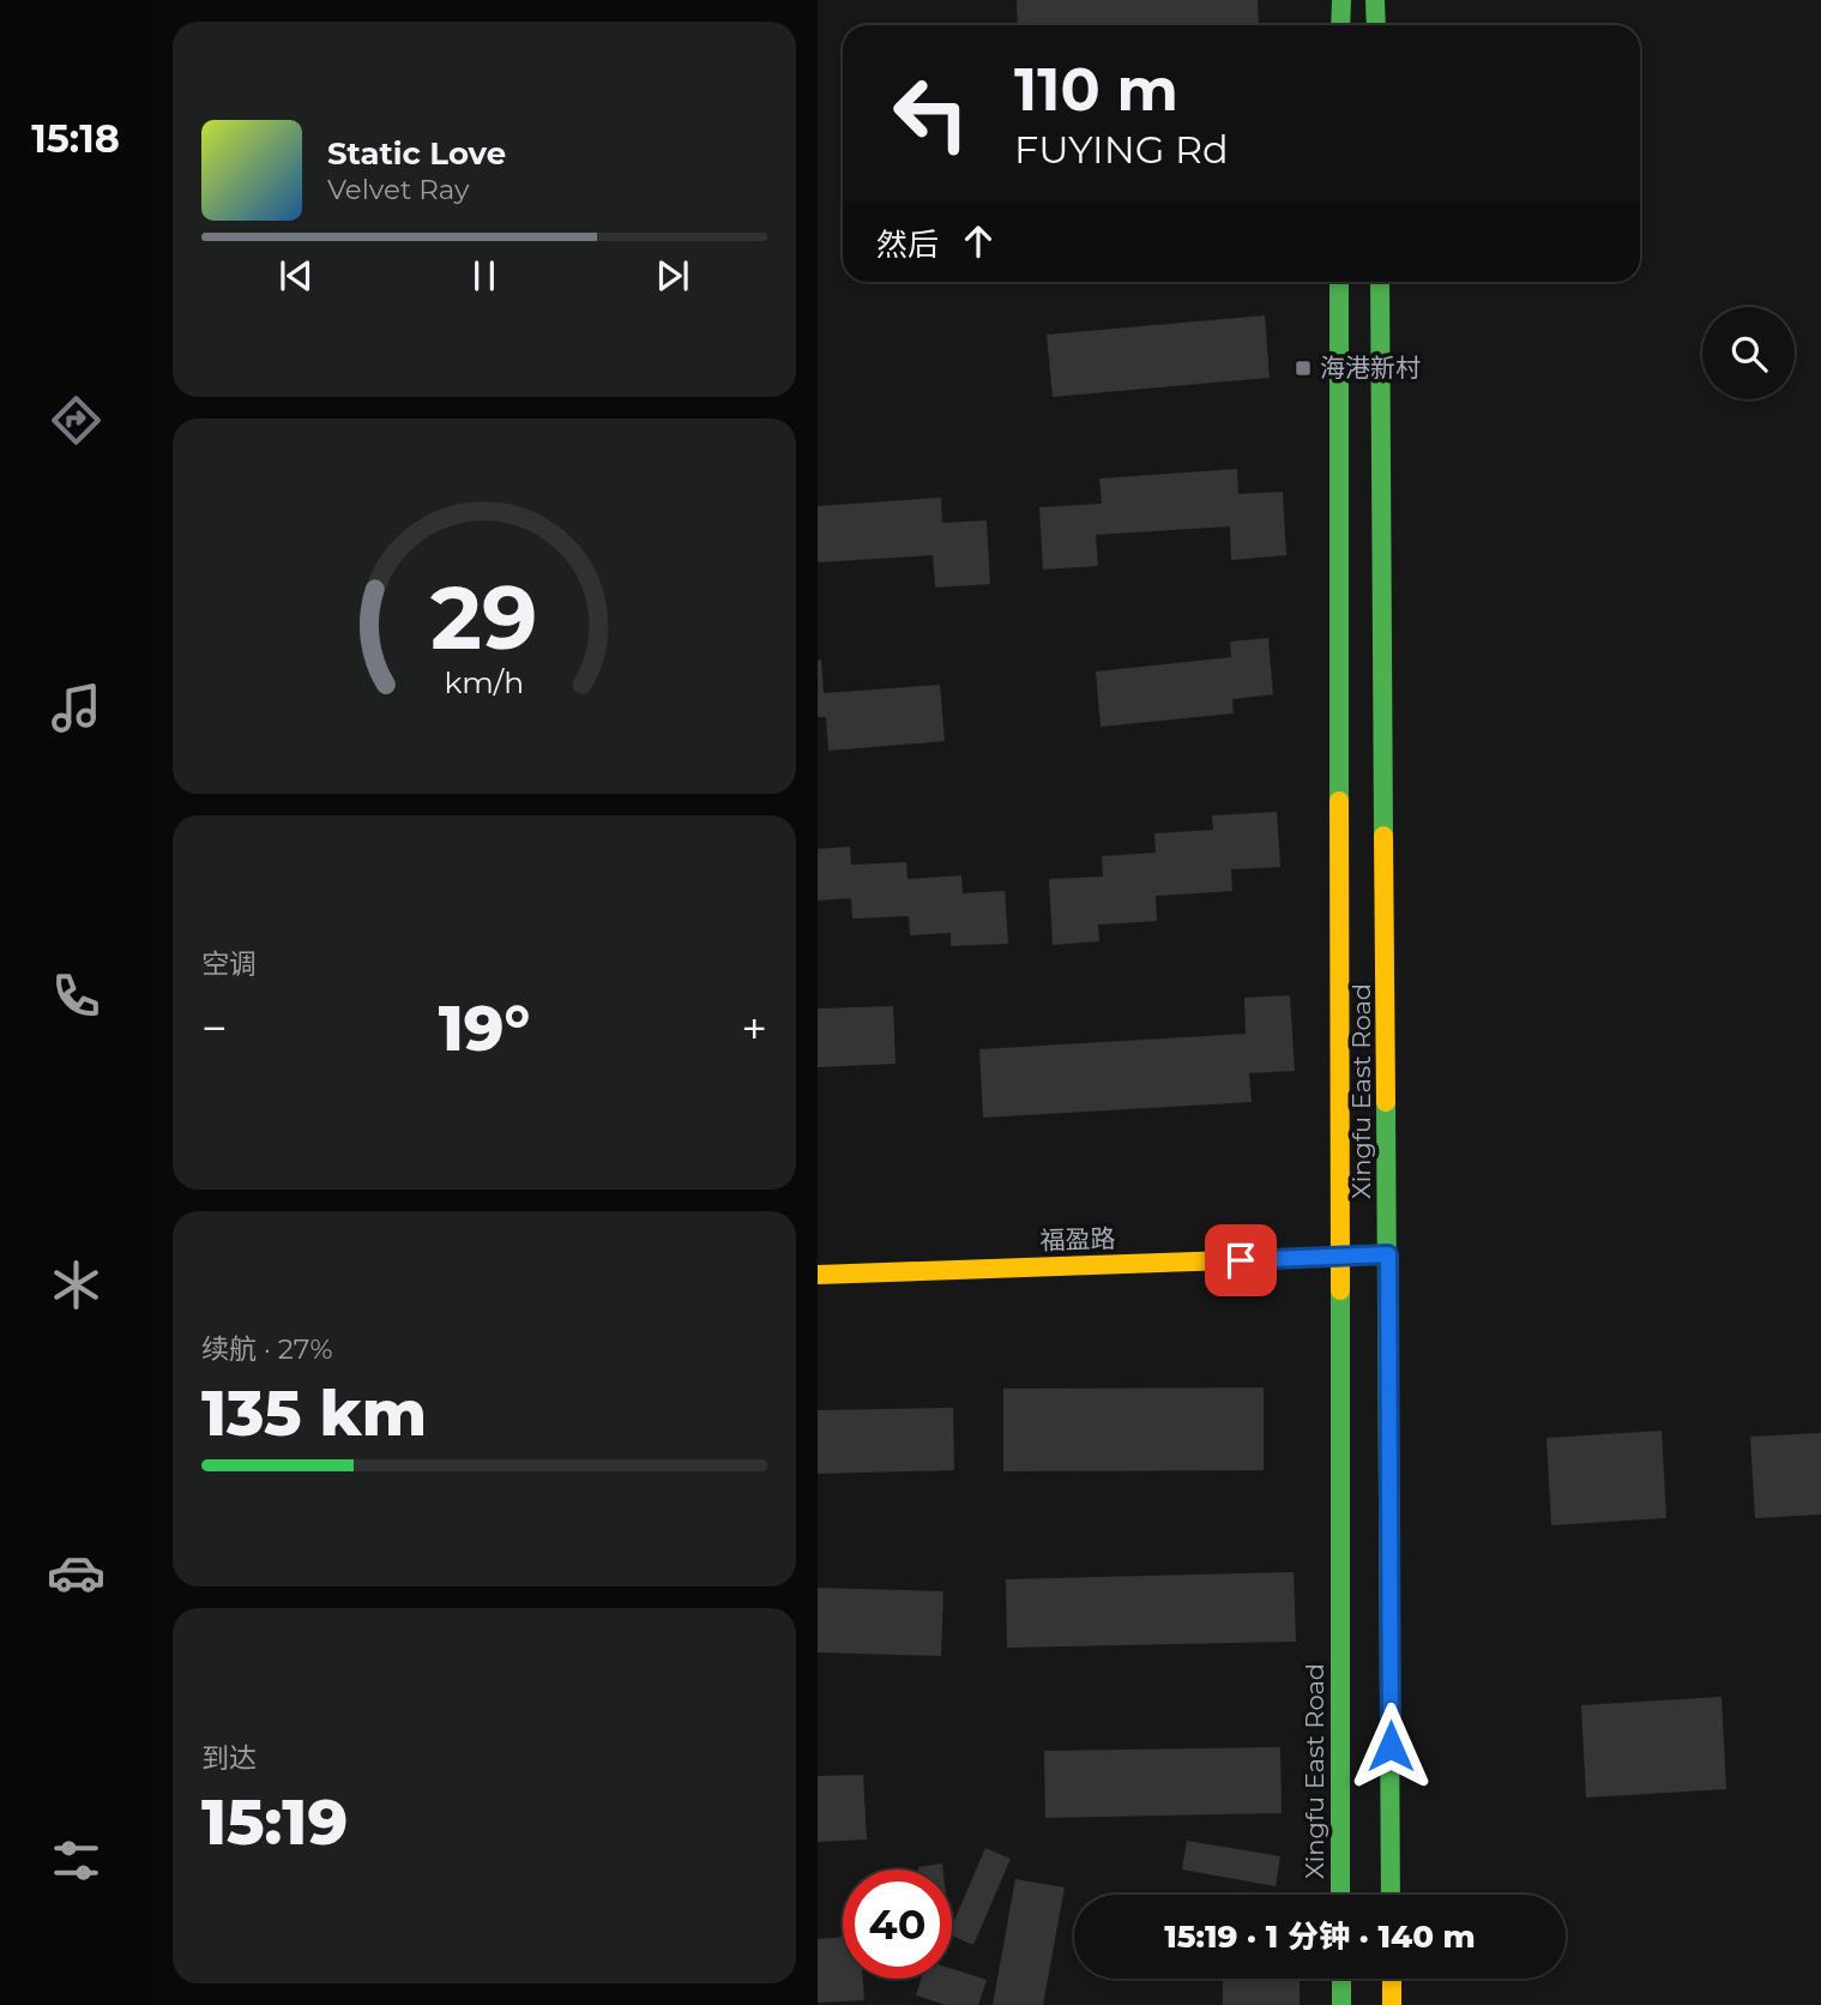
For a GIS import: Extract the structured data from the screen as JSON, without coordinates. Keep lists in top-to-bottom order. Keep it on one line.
{"streets":{"street":["Xingfu East Road","福盈路"]},"crossings":[["Xingfu East Road","福盈路"]],"places":{"transit":["海港新村"]},"page":{"tabs":"15:18","turn":["110 m","FUYING Rd"],"song":["Static Love","Velvet Ray"],"then":"然后","tile":["空调",["续航 · 27%","135 km"],["到达","15:19"]],"heat":["−","19°","+"],"limit":"40","trip":"15:19 · 1 分钟 · 140 m","gauge":["29","km/h"]}}
